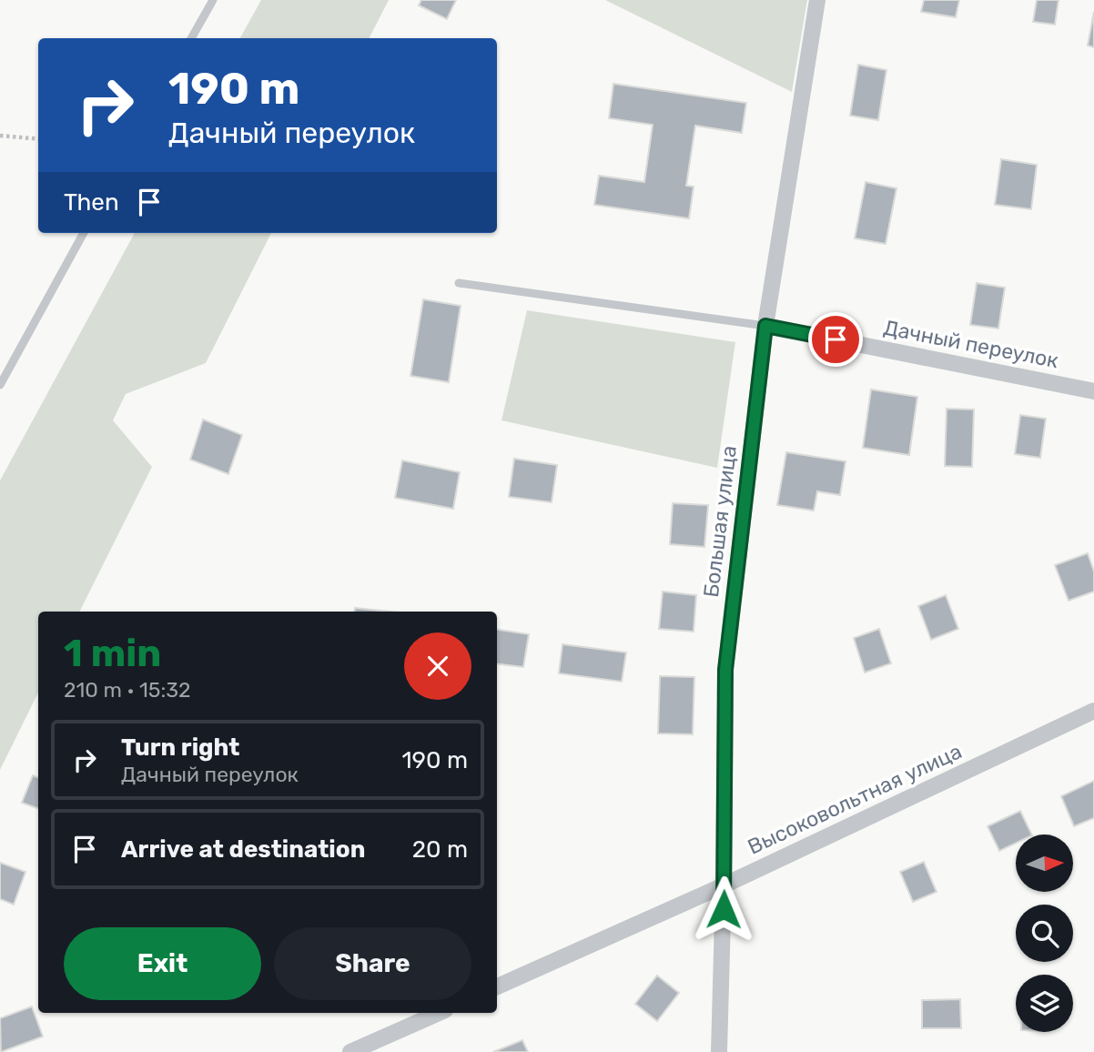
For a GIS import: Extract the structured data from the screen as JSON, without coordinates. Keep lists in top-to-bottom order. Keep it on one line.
{"streets":{"street":["Дачный переулок","Большая улица","Высоковольтная улица"]},"crossings":[["Дачный переулок","Большая улица"],["Большая улица","Высоковольтная улица"]],"north":"right","page":{"turn":["190 m","Дачный переулок"],"then":"Then","heading":["1 min","210 m · 15:32"],"list":[{"name":"Turn right","note":"Дачный переулок","value":"190 m"},{"name":"Arrive at destination","value":"20 m"}],"buttons":["Exit","Share"]}}
